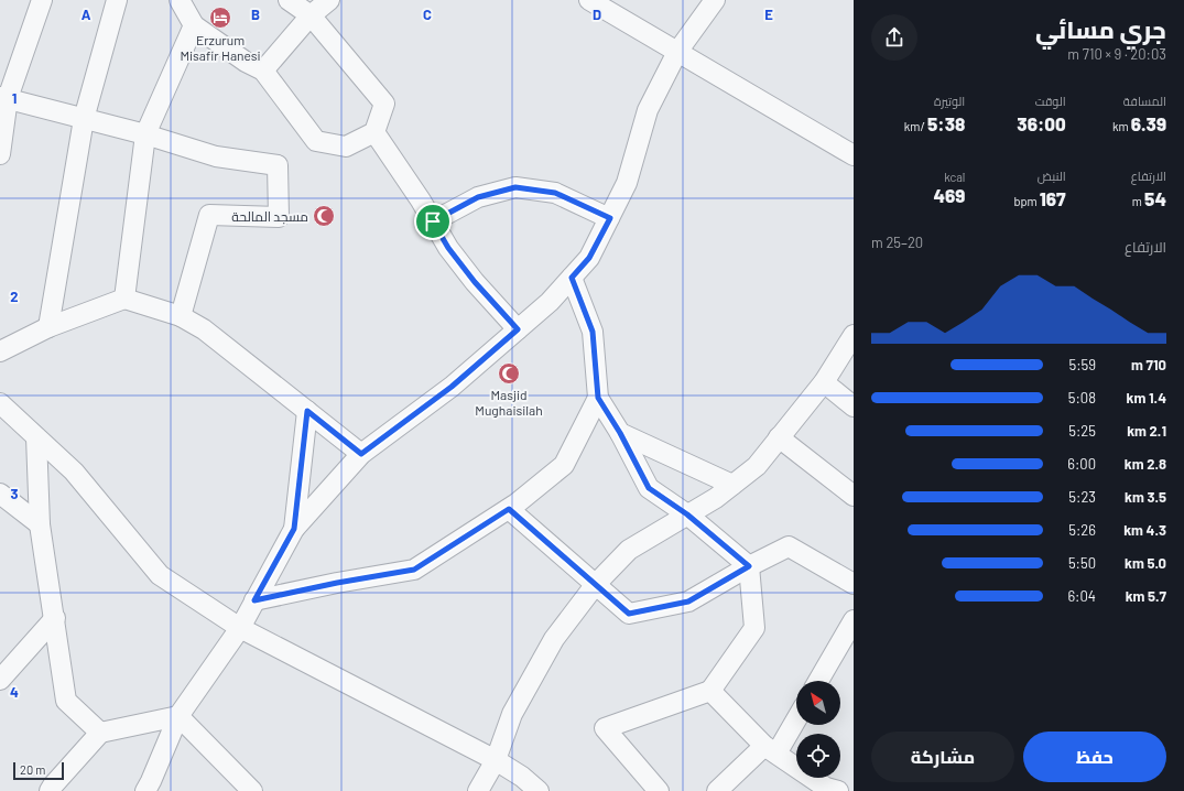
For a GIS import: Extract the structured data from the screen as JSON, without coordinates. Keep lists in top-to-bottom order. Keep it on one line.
{"places":{"hotel":["Erzurum Misafir Hanesi"],"mosque":["مسجد المالحة","Masjid Mughaisilah"]},"scale_bar":"20 m","north":"top left","page":{"heading":["جري مسائي","20:03 · 9 × 710 m"],"stats":[["المسافة","6.39 km"],["الوقت","36:00"],["الوتيرة","5:38 /km"],["الارتفاع","54 m"],["النبض","167 bpm"],["kcal","469"]],"chart":["الارتفاع","20–25 m"],"list":[{"name":"710 m","note":"5:59"},{"name":"1.4 km","note":"5:08"},{"name":"2.1 km","note":"5:25"},{"name":"2.8 km","note":"6:00"},{"name":"3.5 km","note":"5:23"},{"name":"4.3 km","note":"5:26"},{"name":"5.0 km","note":"5:50"},{"name":"5.7 km","note":"6:04"}],"buttons":["حفظ","مشاركة"],"scale":"20 m"},"grid":{"columns":["A","B","C","D","E"],"rows":["1","2","3","4"]}}
